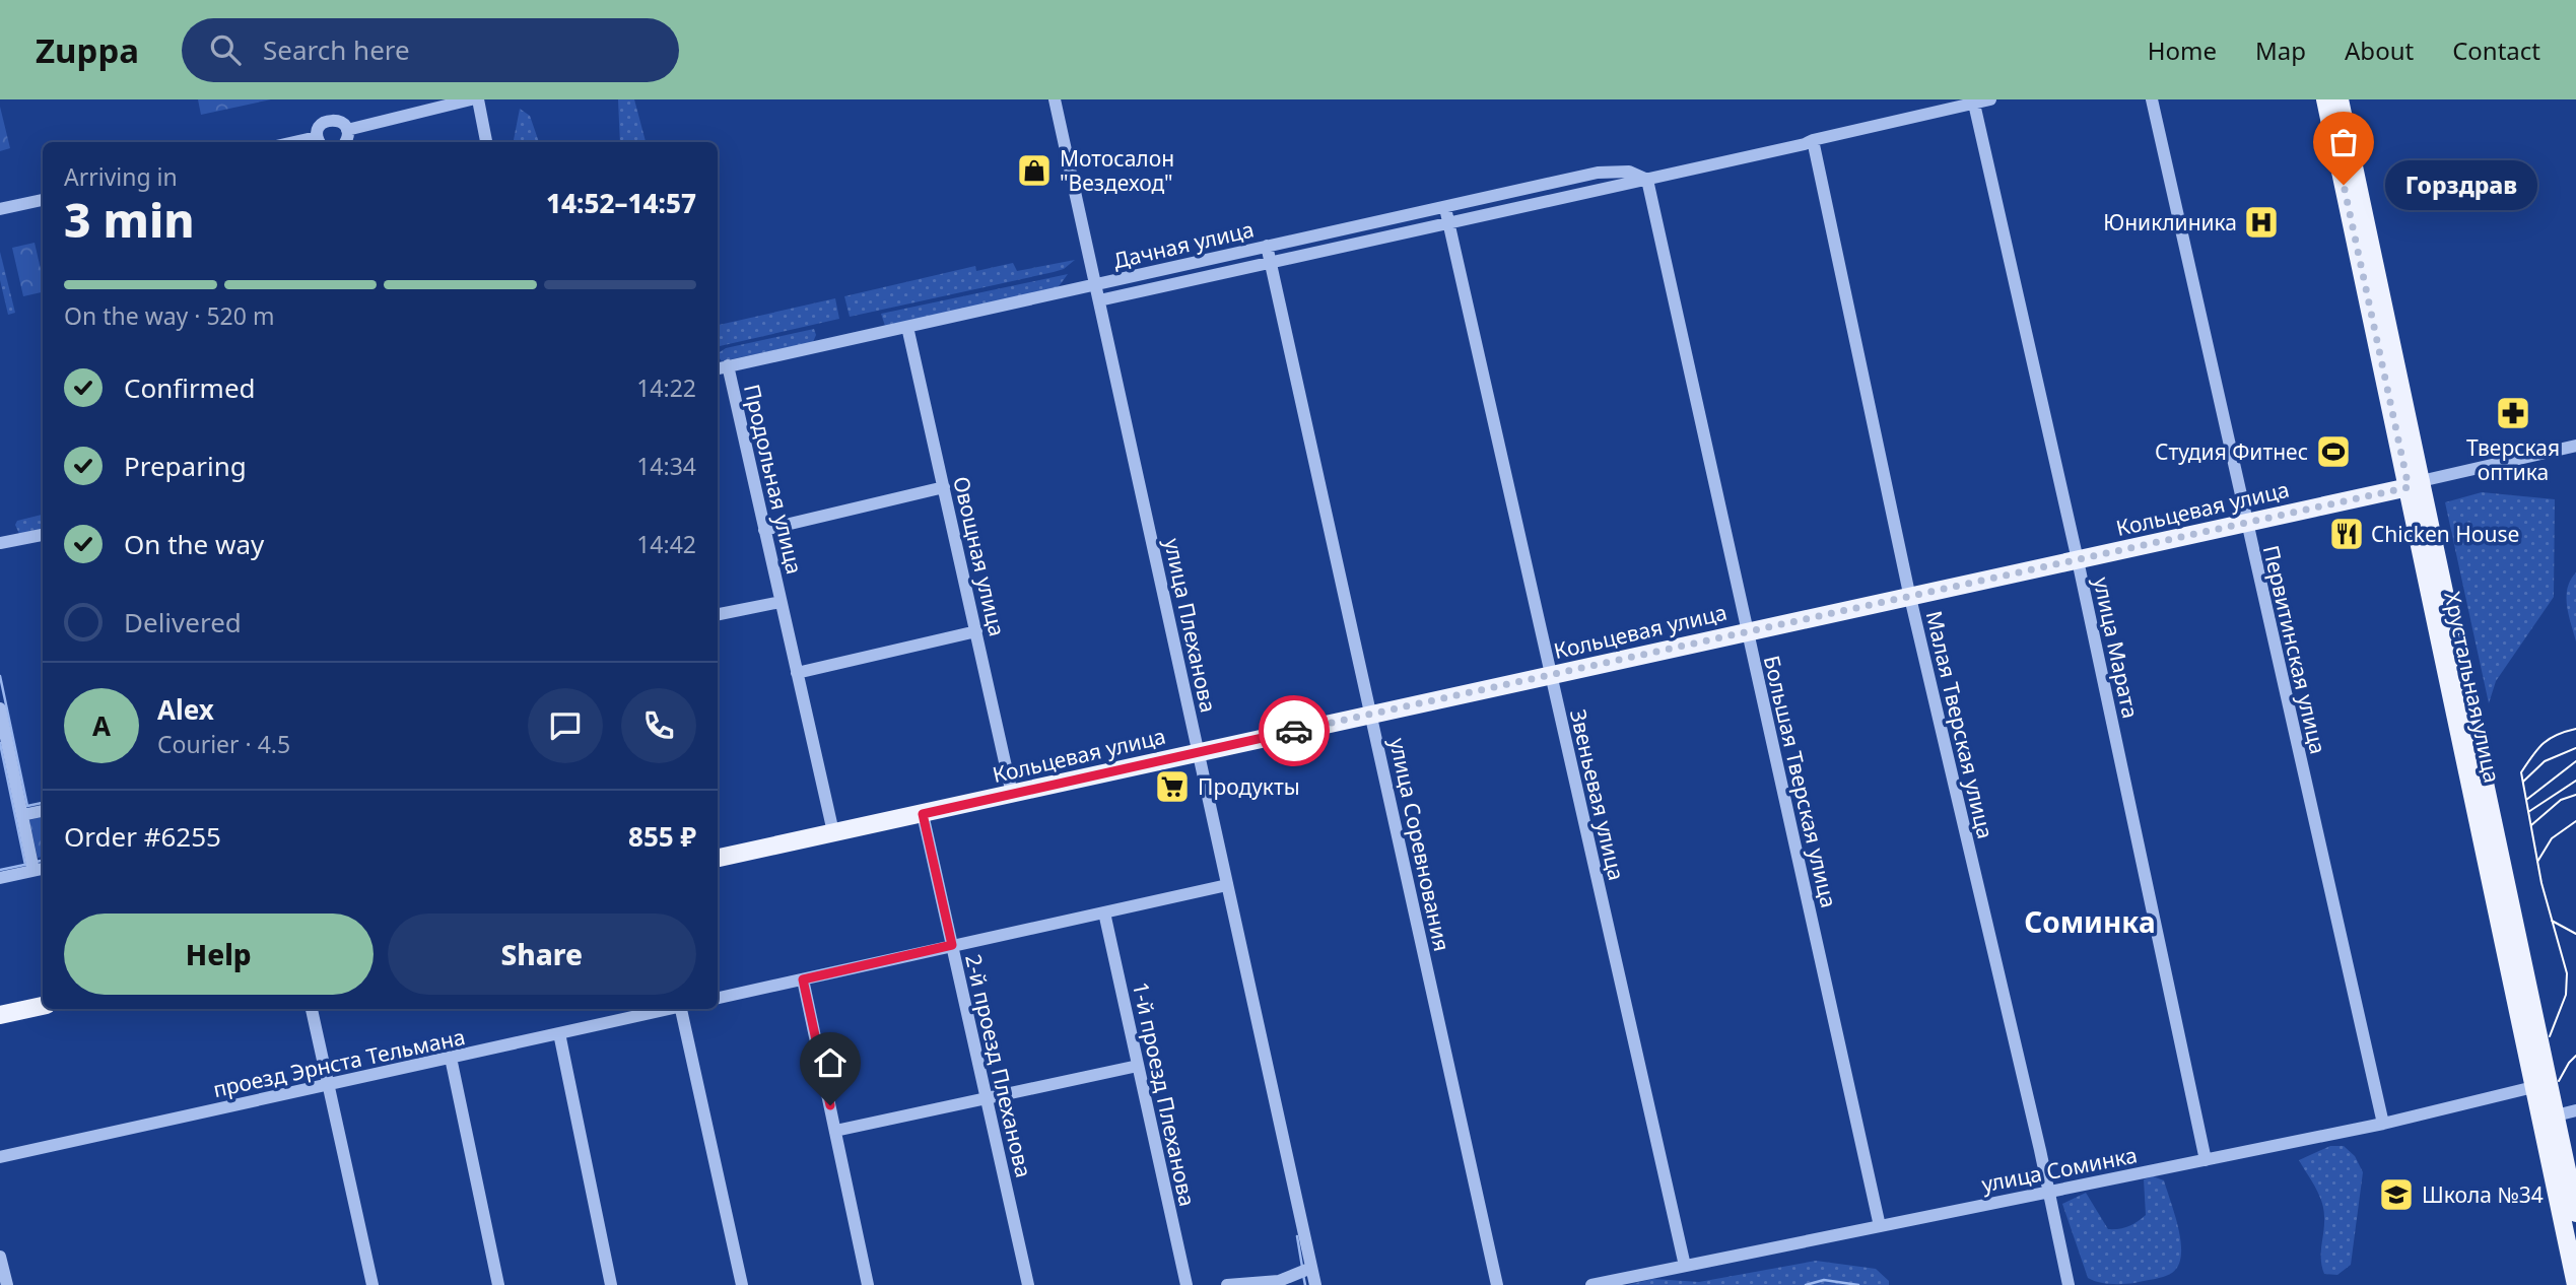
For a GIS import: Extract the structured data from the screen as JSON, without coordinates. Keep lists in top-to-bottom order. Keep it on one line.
{"streets":{"main road":["Кольцевая улица","Хрустальная улица"],"street":["Дачная улица","Продольная улица","Овощная улица","улица Плеханова","улица Марата","Первитинская улица","Малая Тверская улица","Большая Тверская улица","Звеньевая улица","улица Соревнования","проезд Эрнста Тельмана","2-й проезд Плеханова","1-й проезд Плеханова","улица Соминка"]},"crossings":[["Дачная улица","Продольная улица"],["Дачная улица","Овощная улица"],["Дачная улица","улица Плеханова"],["Дачная улица","улица Марата"],["Дачная улица","Малая Тверская улица"],["Дачная улица","Большая Тверская улица"],["Дачная улица","Звеньевая улица"],["Дачная улица","улица Соревнования"],["Продольная улица","Кольцевая улица"],["Кольцевая улица","Овощная улица"],["Кольцевая улица","улица Плеханова"],["Кольцевая улица","улица Марата"],["Кольцевая улица","Первитинская улица"],["Кольцевая улица","Хрустальная улица"],["Кольцевая улица","Малая Тверская улица"],["Кольцевая улица","Большая Тверская улица"],["Кольцевая улица","Звеньевая улица"],["Кольцевая улица","улица Соревнования"],["Кольцевая улица","2-й проезд Плеханова"],["улица Марата","улица Соминка"],["Первитинская улица","улица Соминка"],["Хрустальная улица","улица Соминка"],["Малая Тверская улица","улица Соминка"],["Большая Тверская улица","улица Соминка"],["Звеньевая улица","улица Соминка"]],"districts":["Соминка"],"places":{"shop":["Мотосалон \"Вездеход\""],"other":["Горздрав"],"hospital":["Юниклиника"],"pharmacy":["Тверская оптика"],"sports":["Студия Фитнес"],"restaurant":["Chicken House"],"supermarket":["Продукты"],"school or university":["Школа №34"]},"page":{"header":"Zuppa","search":"Search here","nav":["Home","Map","About","Contact"],"heading":["3 min","Arriving in","14:52–14:57"],"panel":["Alex","Courier · 4.5","Order #6255","855 ₽"],"bubble":"Горздрав","bar":"On the way · 520 m","list":[["Confirmed","14:22"],["Preparing","14:34"],["On the way","14:42"],"Delivered"],"round":"A","buttons":["Help","Share"]}}
